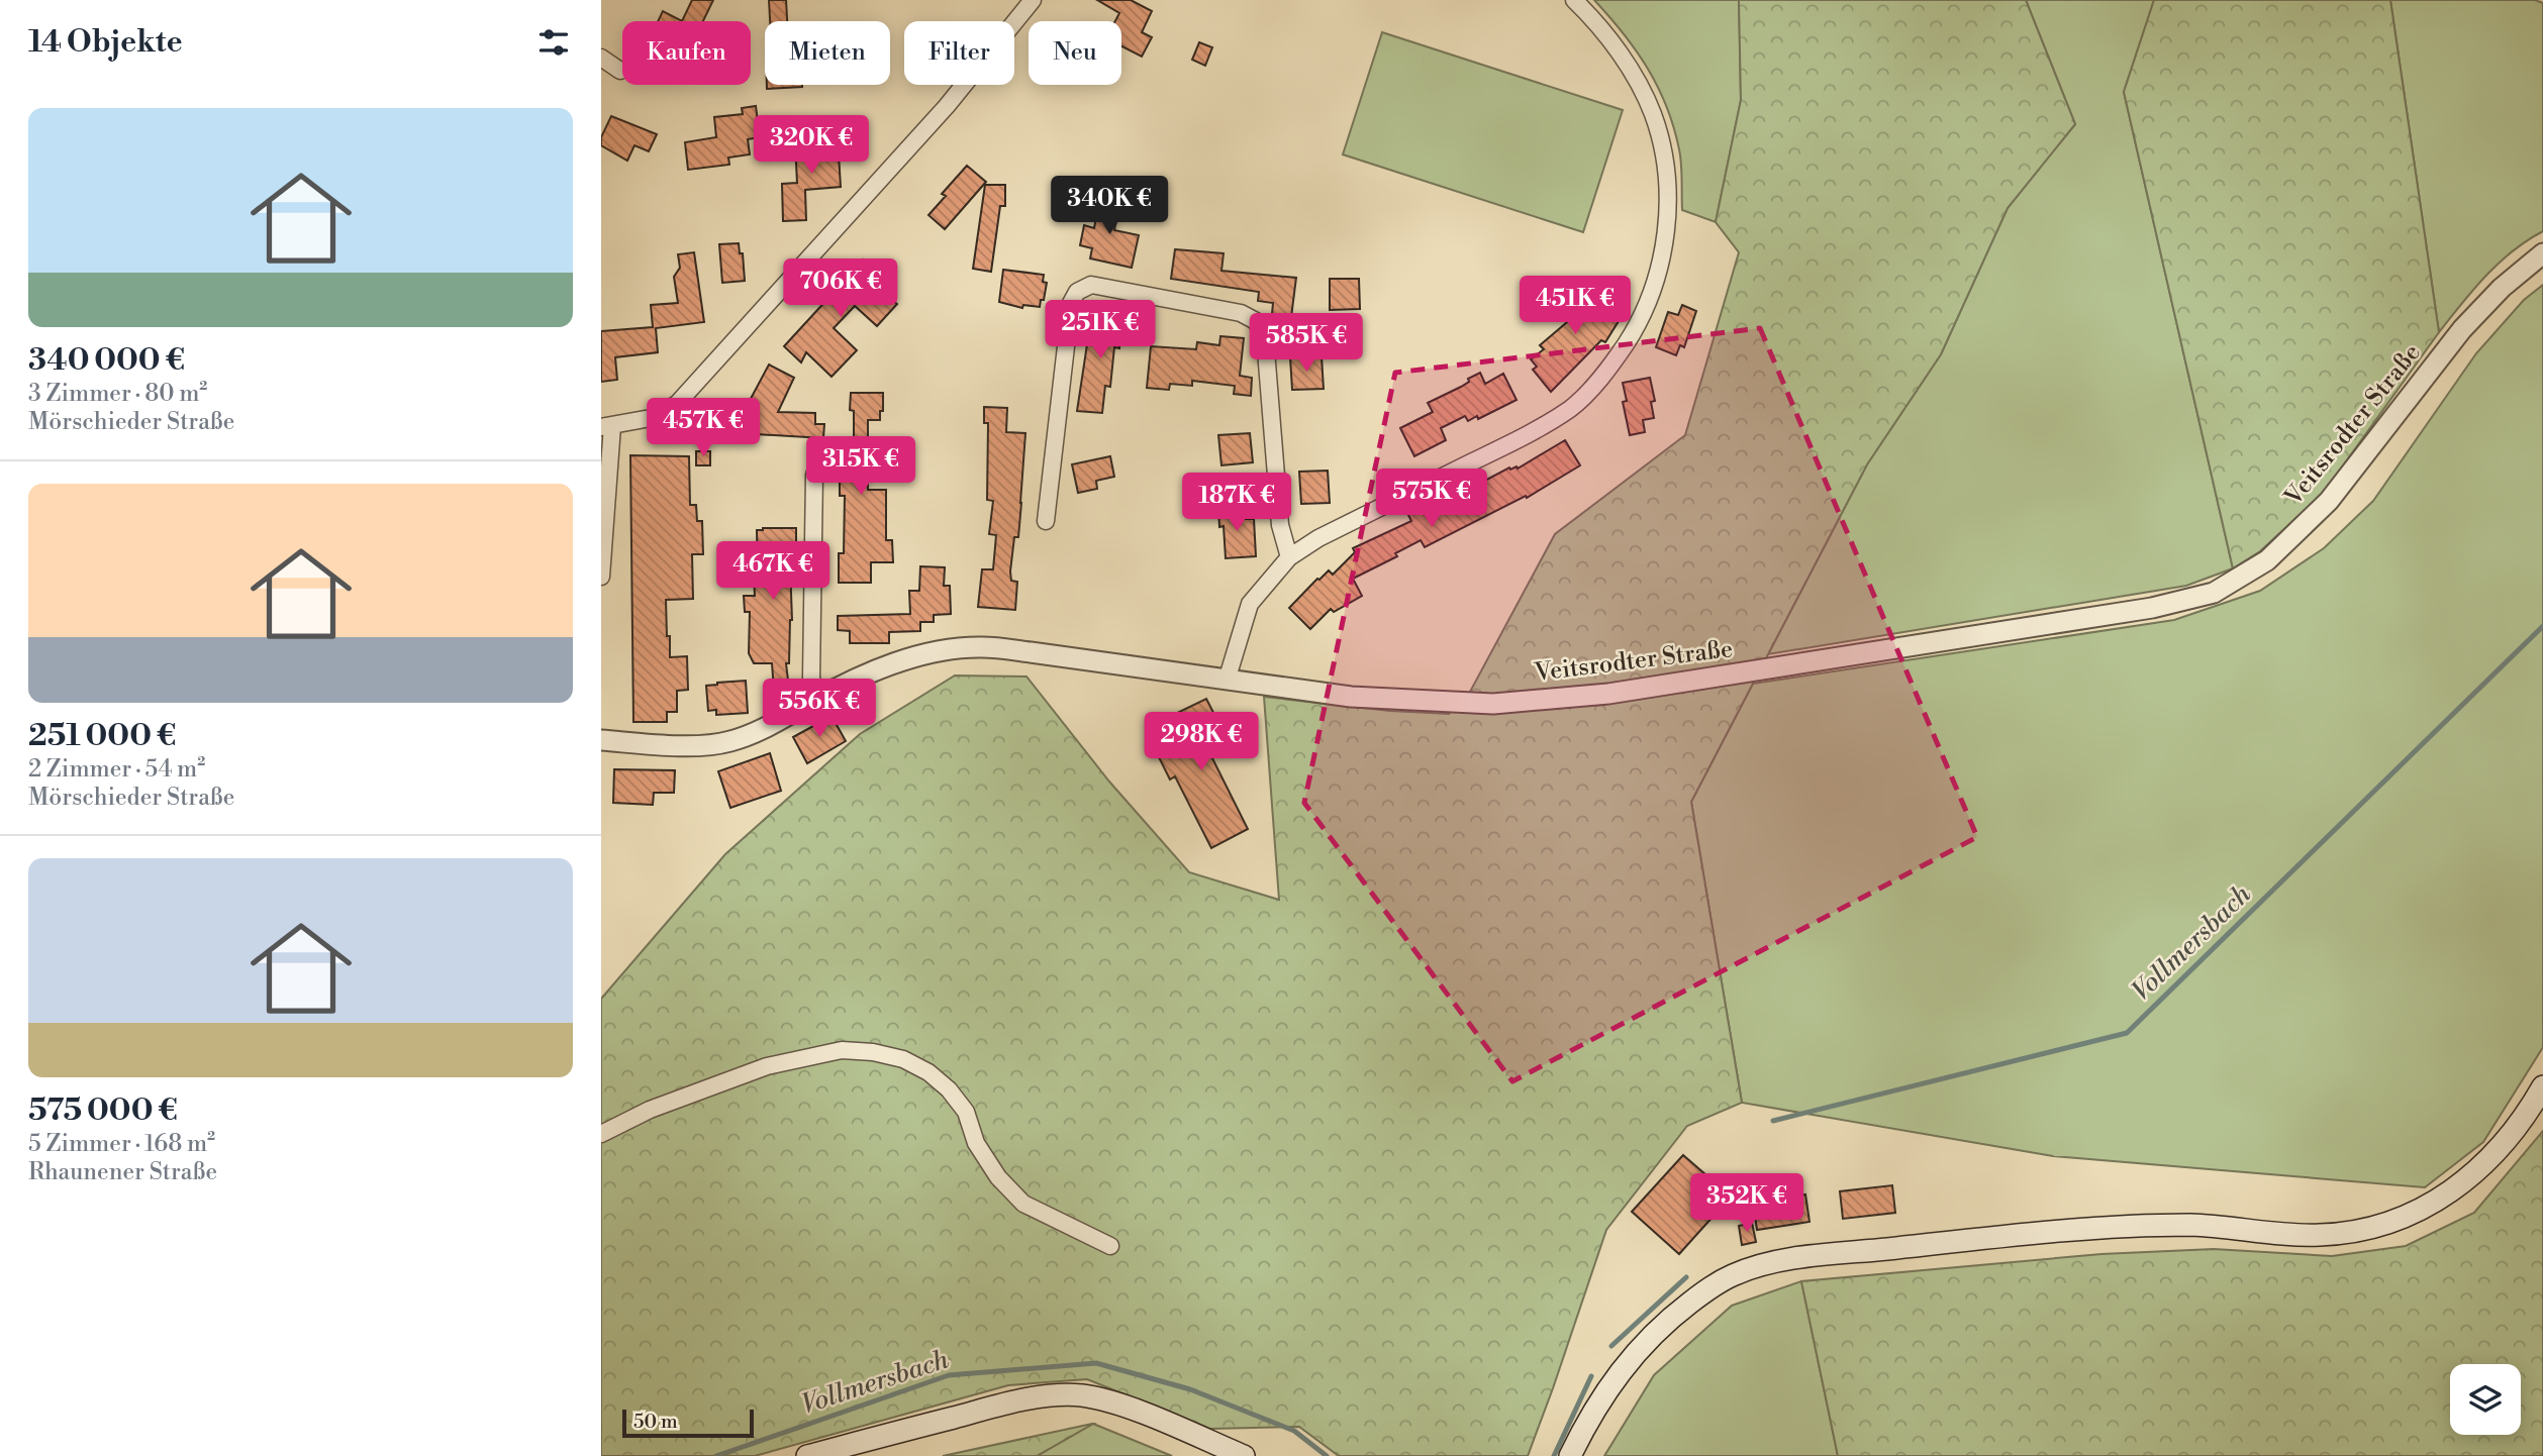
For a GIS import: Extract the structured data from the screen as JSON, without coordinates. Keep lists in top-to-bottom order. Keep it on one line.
{"streets":{"street":["Veitsrodter Straße"]},"water":["Vollmersbach"],"scale_bar":"50 m","page":{"heading":"14 Objekte","chip":["Kaufen","Mieten","Filter","Neu"],"list":[{"name":"340 000 €","note":"3 Zimmer · 80 m² · Mörschieder Straße"},{"name":"251 000 €","note":"2 Zimmer · 54 m² · Mörschieder Straße"},{"name":"575 000 €","note":"5 Zimmer · 168 m² · Rhaunener Straße"}],"price":["320K €","340K €","706K €","451K €","251K €","585K €","457K €","315K €","575K €","187K €","467K €","556K €","298K €","352K €"],"scale":"50 m"}}
